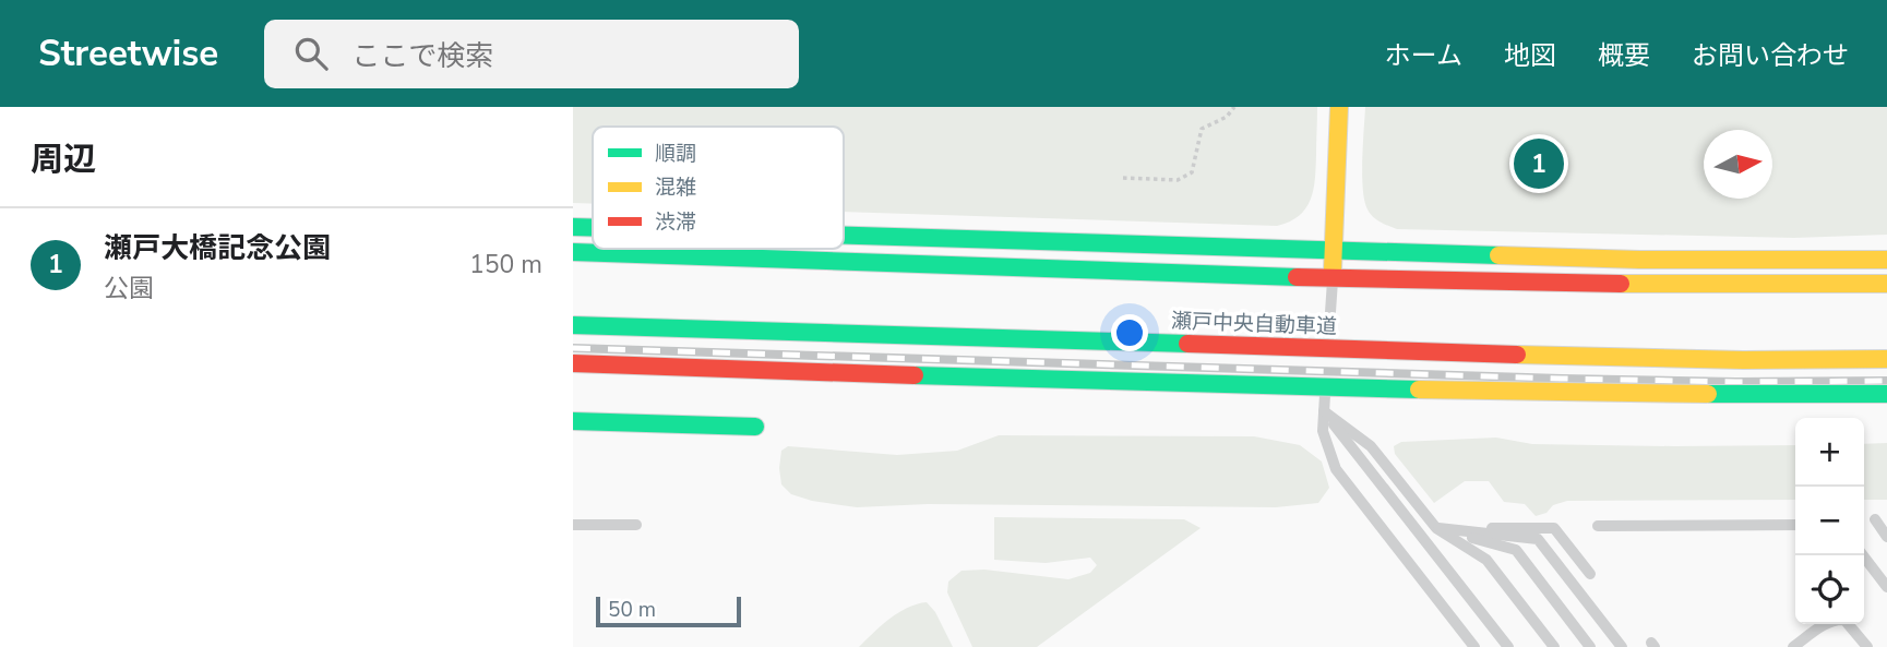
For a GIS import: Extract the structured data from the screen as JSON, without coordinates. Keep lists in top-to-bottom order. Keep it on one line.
{"streets":{"main road":["瀬戸中央自動車道"]},"legend":["順調","混雑","渋滞"],"scale_bar":"50 m","north":"right","page":{"header":"Streetwise","search":"ここで検索","nav":["ホーム","地図","概要","お問い合わせ"],"heading":"周辺","pins":"1","list":[{"mark":"1","name":"瀬戸大橋記念公園","note":"公園","value":"150 m"}],"map_buttons":["+","−"],"scale":"50 m"}}
